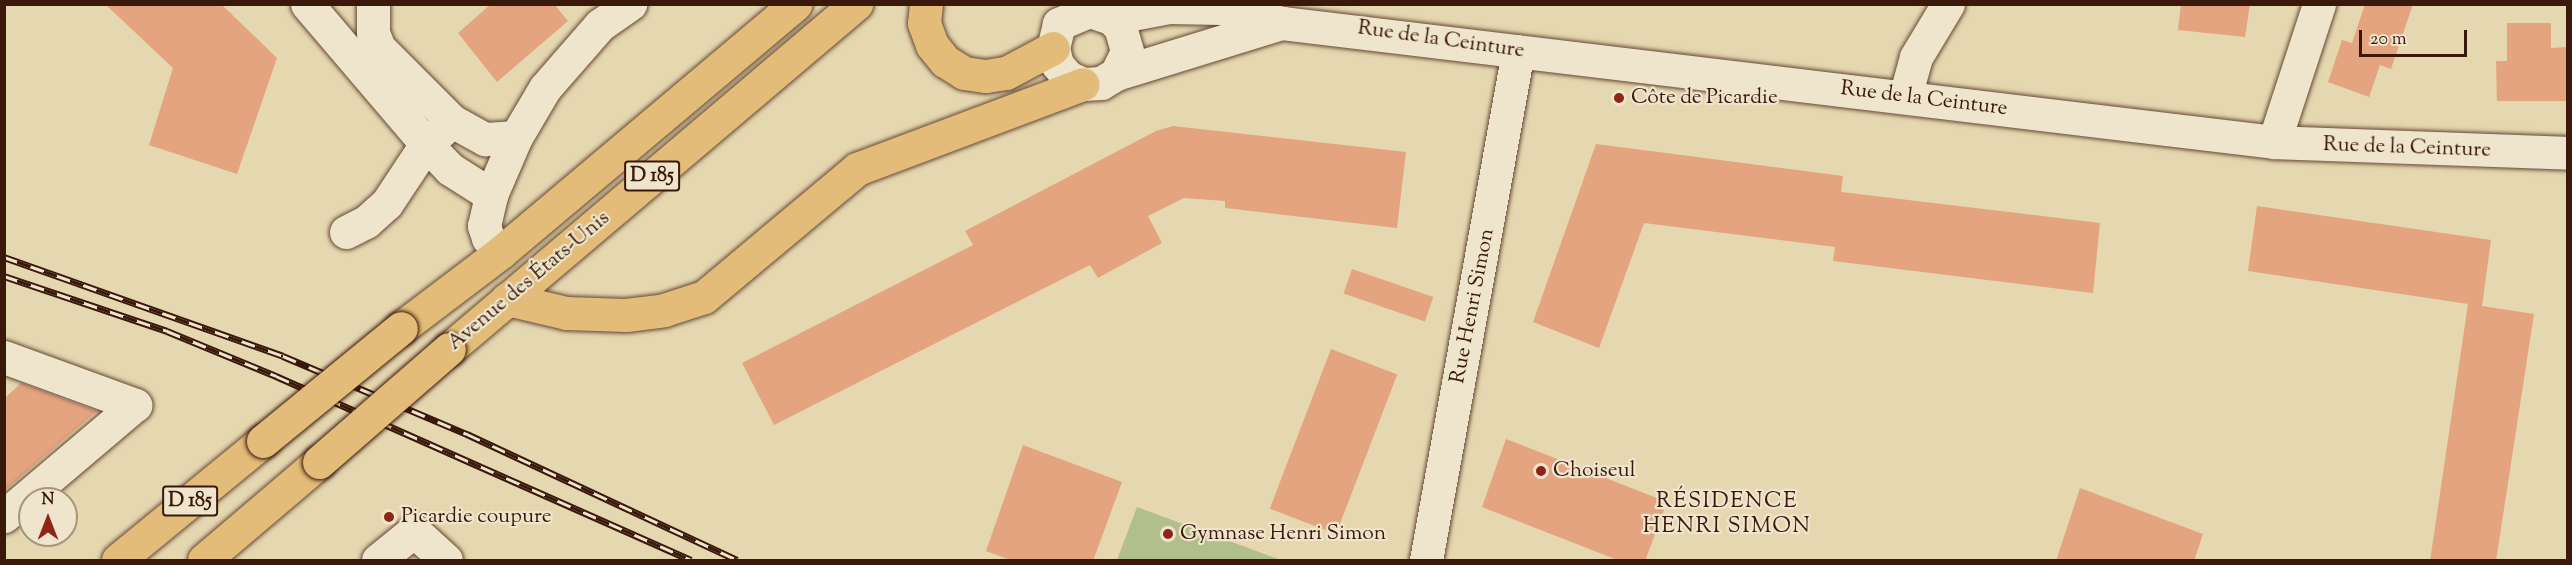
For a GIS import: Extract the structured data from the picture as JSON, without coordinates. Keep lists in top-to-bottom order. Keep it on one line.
{"streets":{"main road":["D 185","Avenue des États-Unis"],"street":["Rue de la Ceinture","Rue Henri Simon"]},"crossings":[["Rue de la Ceinture","Rue Henri Simon"]],"districts":["RÉSIDENCE HENRI SIMON"],"places":["Côte de Picardie","Choiseul","Picardie coupure","Gymnase Henri Simon"],"scale_bar":"20 m","north":"top"}
